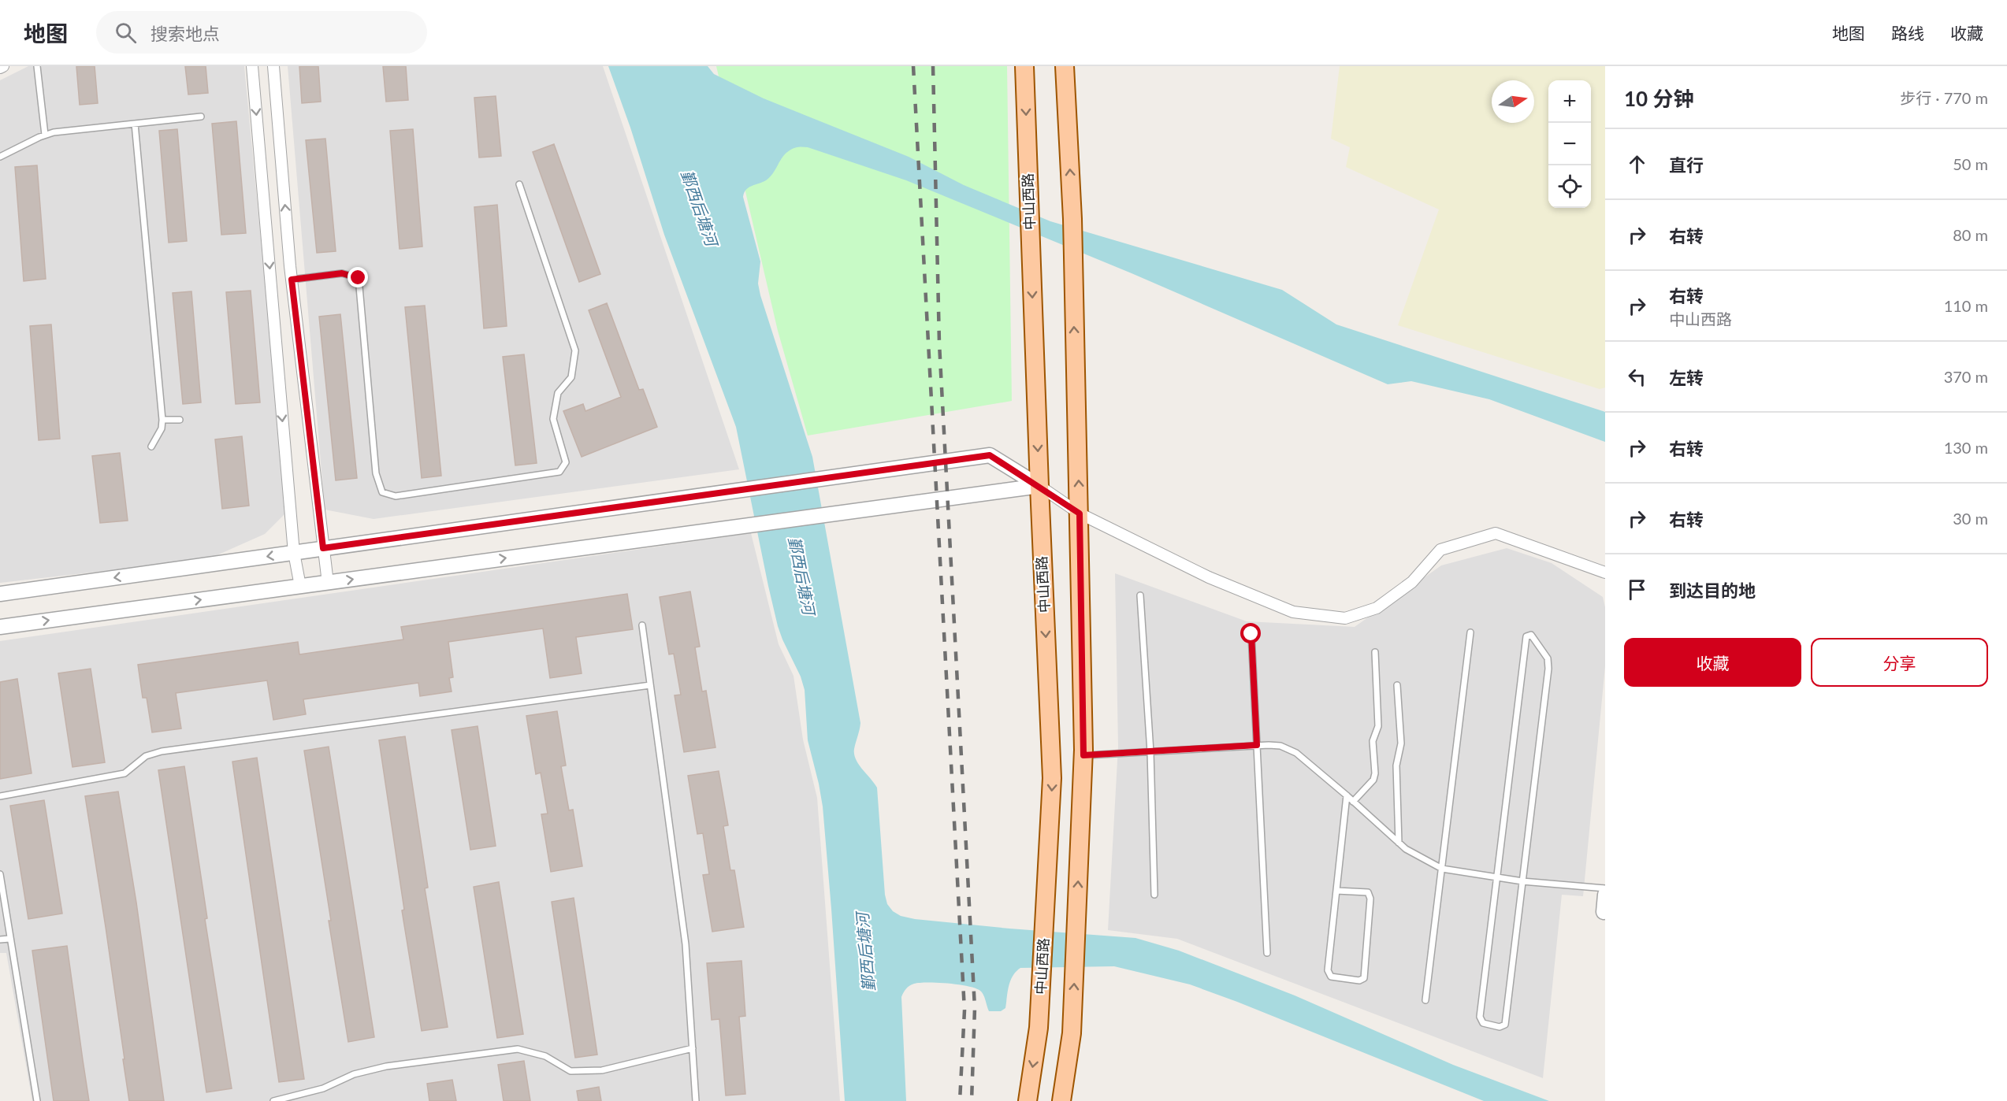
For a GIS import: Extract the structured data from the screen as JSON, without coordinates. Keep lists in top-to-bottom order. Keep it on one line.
{"streets":{"main road":["中山西路"]},"water":["鄞西后塘河"],"north":"right","page":{"header":"地图","search":"搜索地点","nav":["地图","路线","收藏"],"heading":["10 分钟","步行 · 770 m"],"map_buttons":["+","−"],"list":[["直行","50 m"],["右转","80 m"],["右转","中山西路","110 m"],["左转","370 m"],["右转","130 m"],["右转","30 m"],"到达目的地"],"buttons":["收藏","分享"]}}
